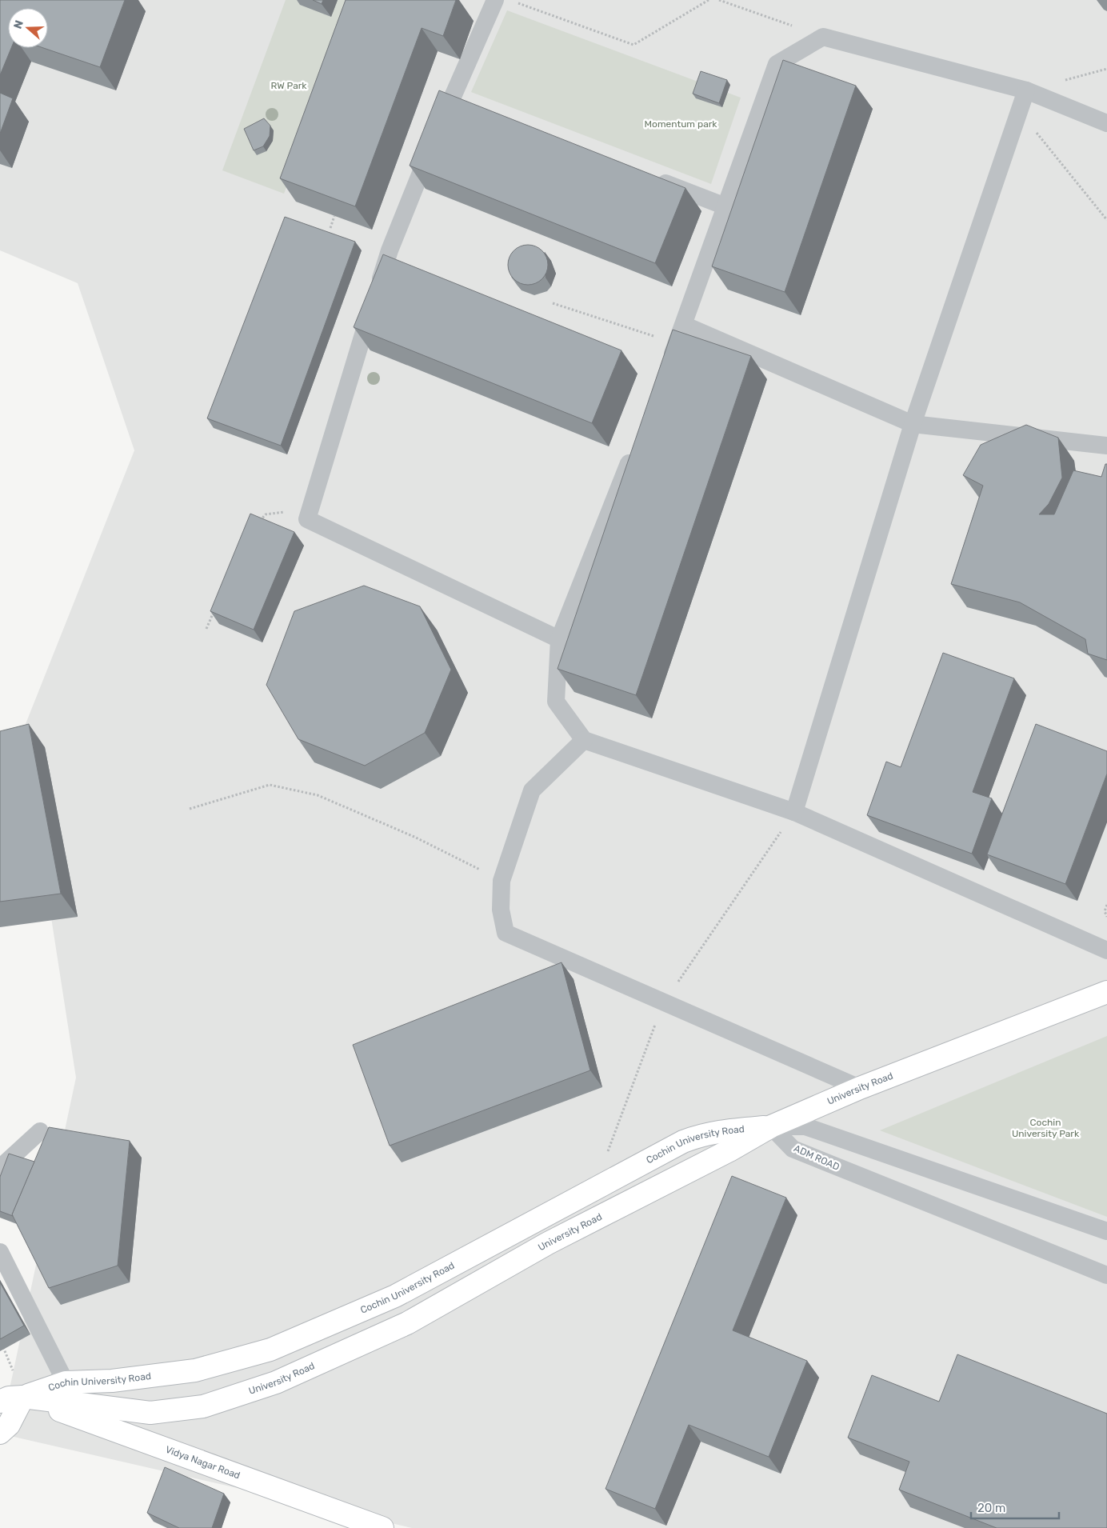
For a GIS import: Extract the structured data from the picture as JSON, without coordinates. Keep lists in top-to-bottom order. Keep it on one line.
{"streets":{"street":["University Road","Cochin University Road","Vidya Nagar Road"],"lane":["ADM ROAD"]},"crossings":[["University Road","Cochin University Road"],["University Road","ADM ROAD"],["University Road","Vidya Nagar Road"],["Cochin University Road","ADM ROAD"],["Cochin University Road","Vidya Nagar Road"]],"parks":["RW Park","Momentum park","Cochin University Park"],"scale_bar":"20 m","north":"left"}
